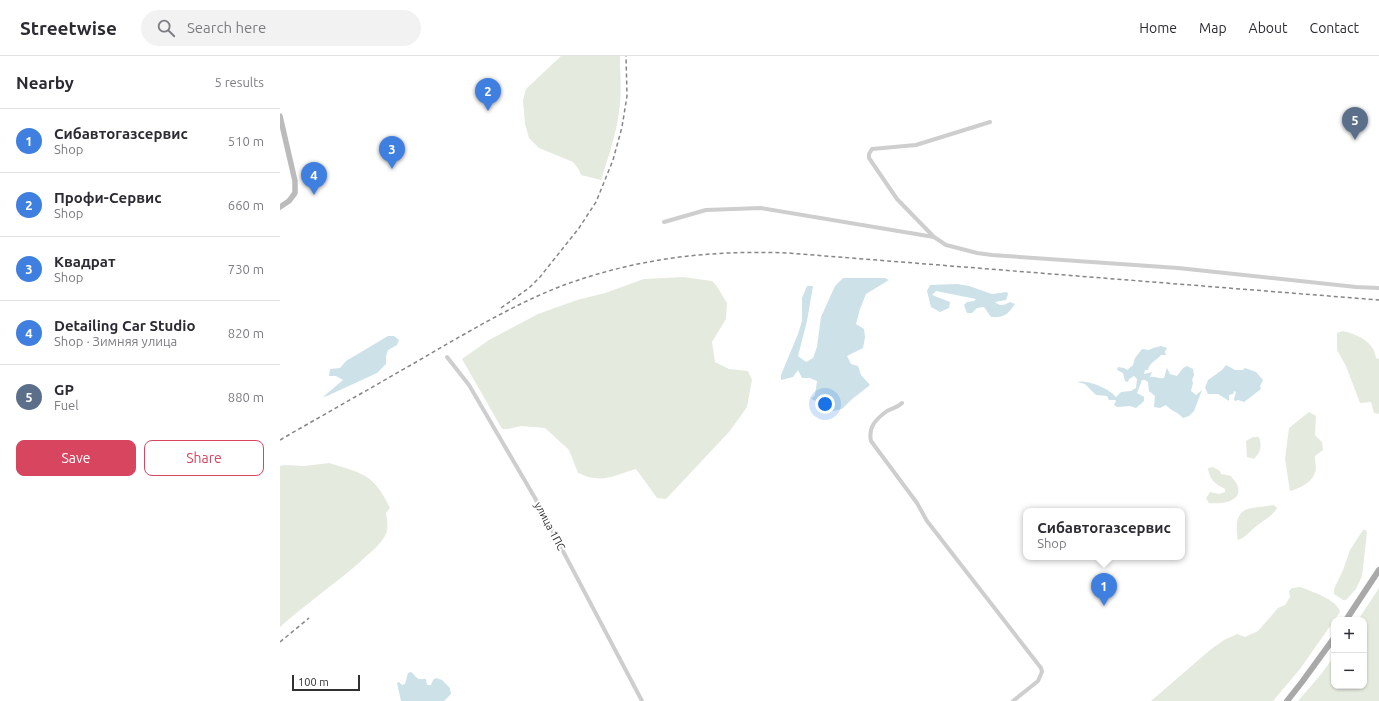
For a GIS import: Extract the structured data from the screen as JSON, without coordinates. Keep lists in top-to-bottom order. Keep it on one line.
{"streets":{"street":["улица 1ПС"]},"scale_bar":"100 m","page":{"header":"Streetwise","search":"Search here","nav":["Home","Map","About","Contact"],"heading":["Nearby","5 results"],"pins":["2","5","3","4","1"],"list":[{"mark":"1","name":"Сибавтогазсервис","note":"Shop","value":"510 m"},{"mark":"2","name":"Профи-Сервис","note":"Shop","value":"660 m"},{"mark":"3","name":"Квадрат","note":"Shop","value":"730 m"},{"mark":"4","name":"Detailing Car Studio","note":"Shop · Зимняя улица","value":"820 m"},{"mark":"5","name":"GP","note":"Fuel","value":"880 m"}],"buttons":["Save","Share"],"popup":["Сибавтогазсервис","Shop"],"map_buttons":["+","−"],"scale":"100 m"}}
